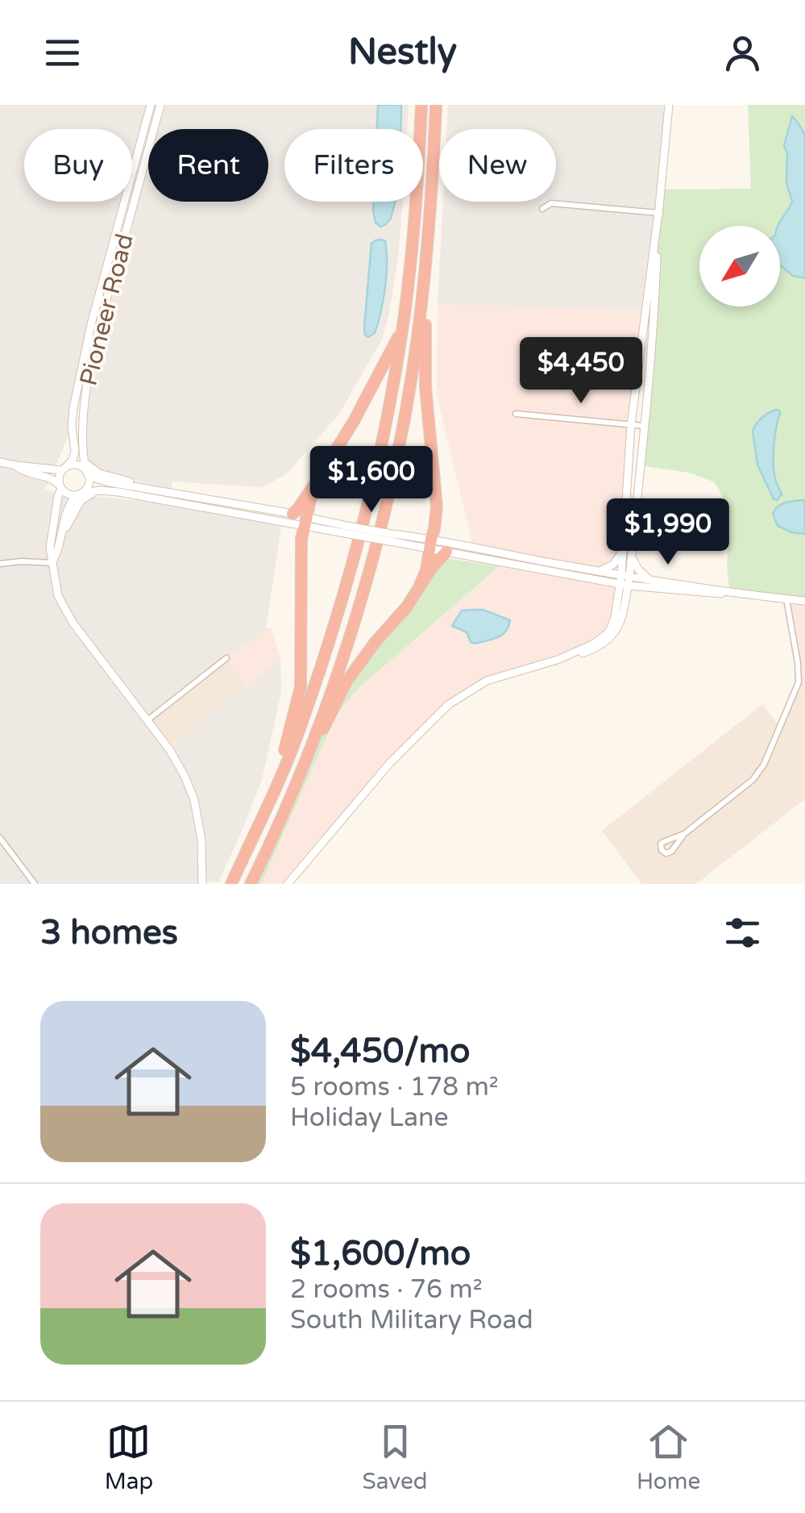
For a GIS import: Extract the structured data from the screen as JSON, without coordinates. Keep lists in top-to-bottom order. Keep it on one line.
{"streets":{"main road":["Pioneer Road"]},"north":"bottom left","page":{"header":"Nestly","chip":["Buy","Rent","Filters","New"],"price":["$4,450","$1,600","$1,990"],"heading":"3 homes","list":[{"name":"$4,450/mo","note":"5 rooms · 178 m² · Holiday Lane"},{"name":"$1,600/mo","note":"2 rooms · 76 m² · South Military Road"}],"tabs":["Map","Saved","Home"]}}
